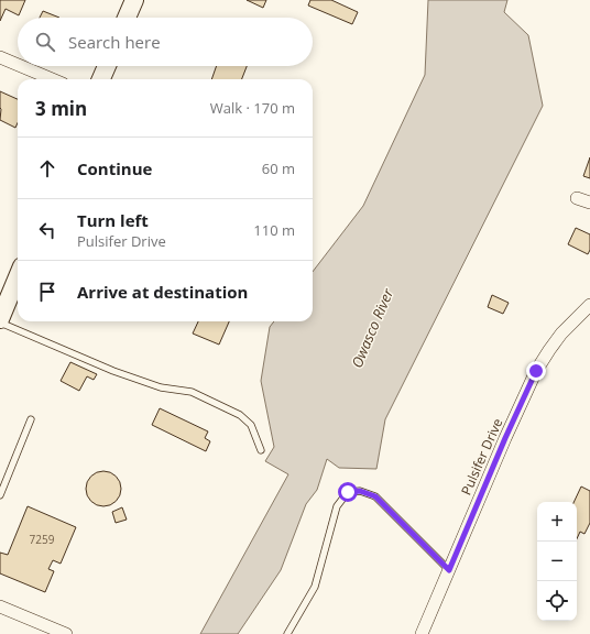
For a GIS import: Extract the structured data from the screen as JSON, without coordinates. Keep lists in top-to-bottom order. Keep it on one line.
{"streets":{"street":["Pulsifer Drive"]},"water":["Owasco River"],"house_numbers":["7259"],"page":{"search":"Search here","heading":["3 min","Walk · 170 m"],"list":[["Continue","60 m"],["Turn left","Pulsifer Drive","110 m"],"Arrive at destination"],"map_buttons":["+","−"]}}
